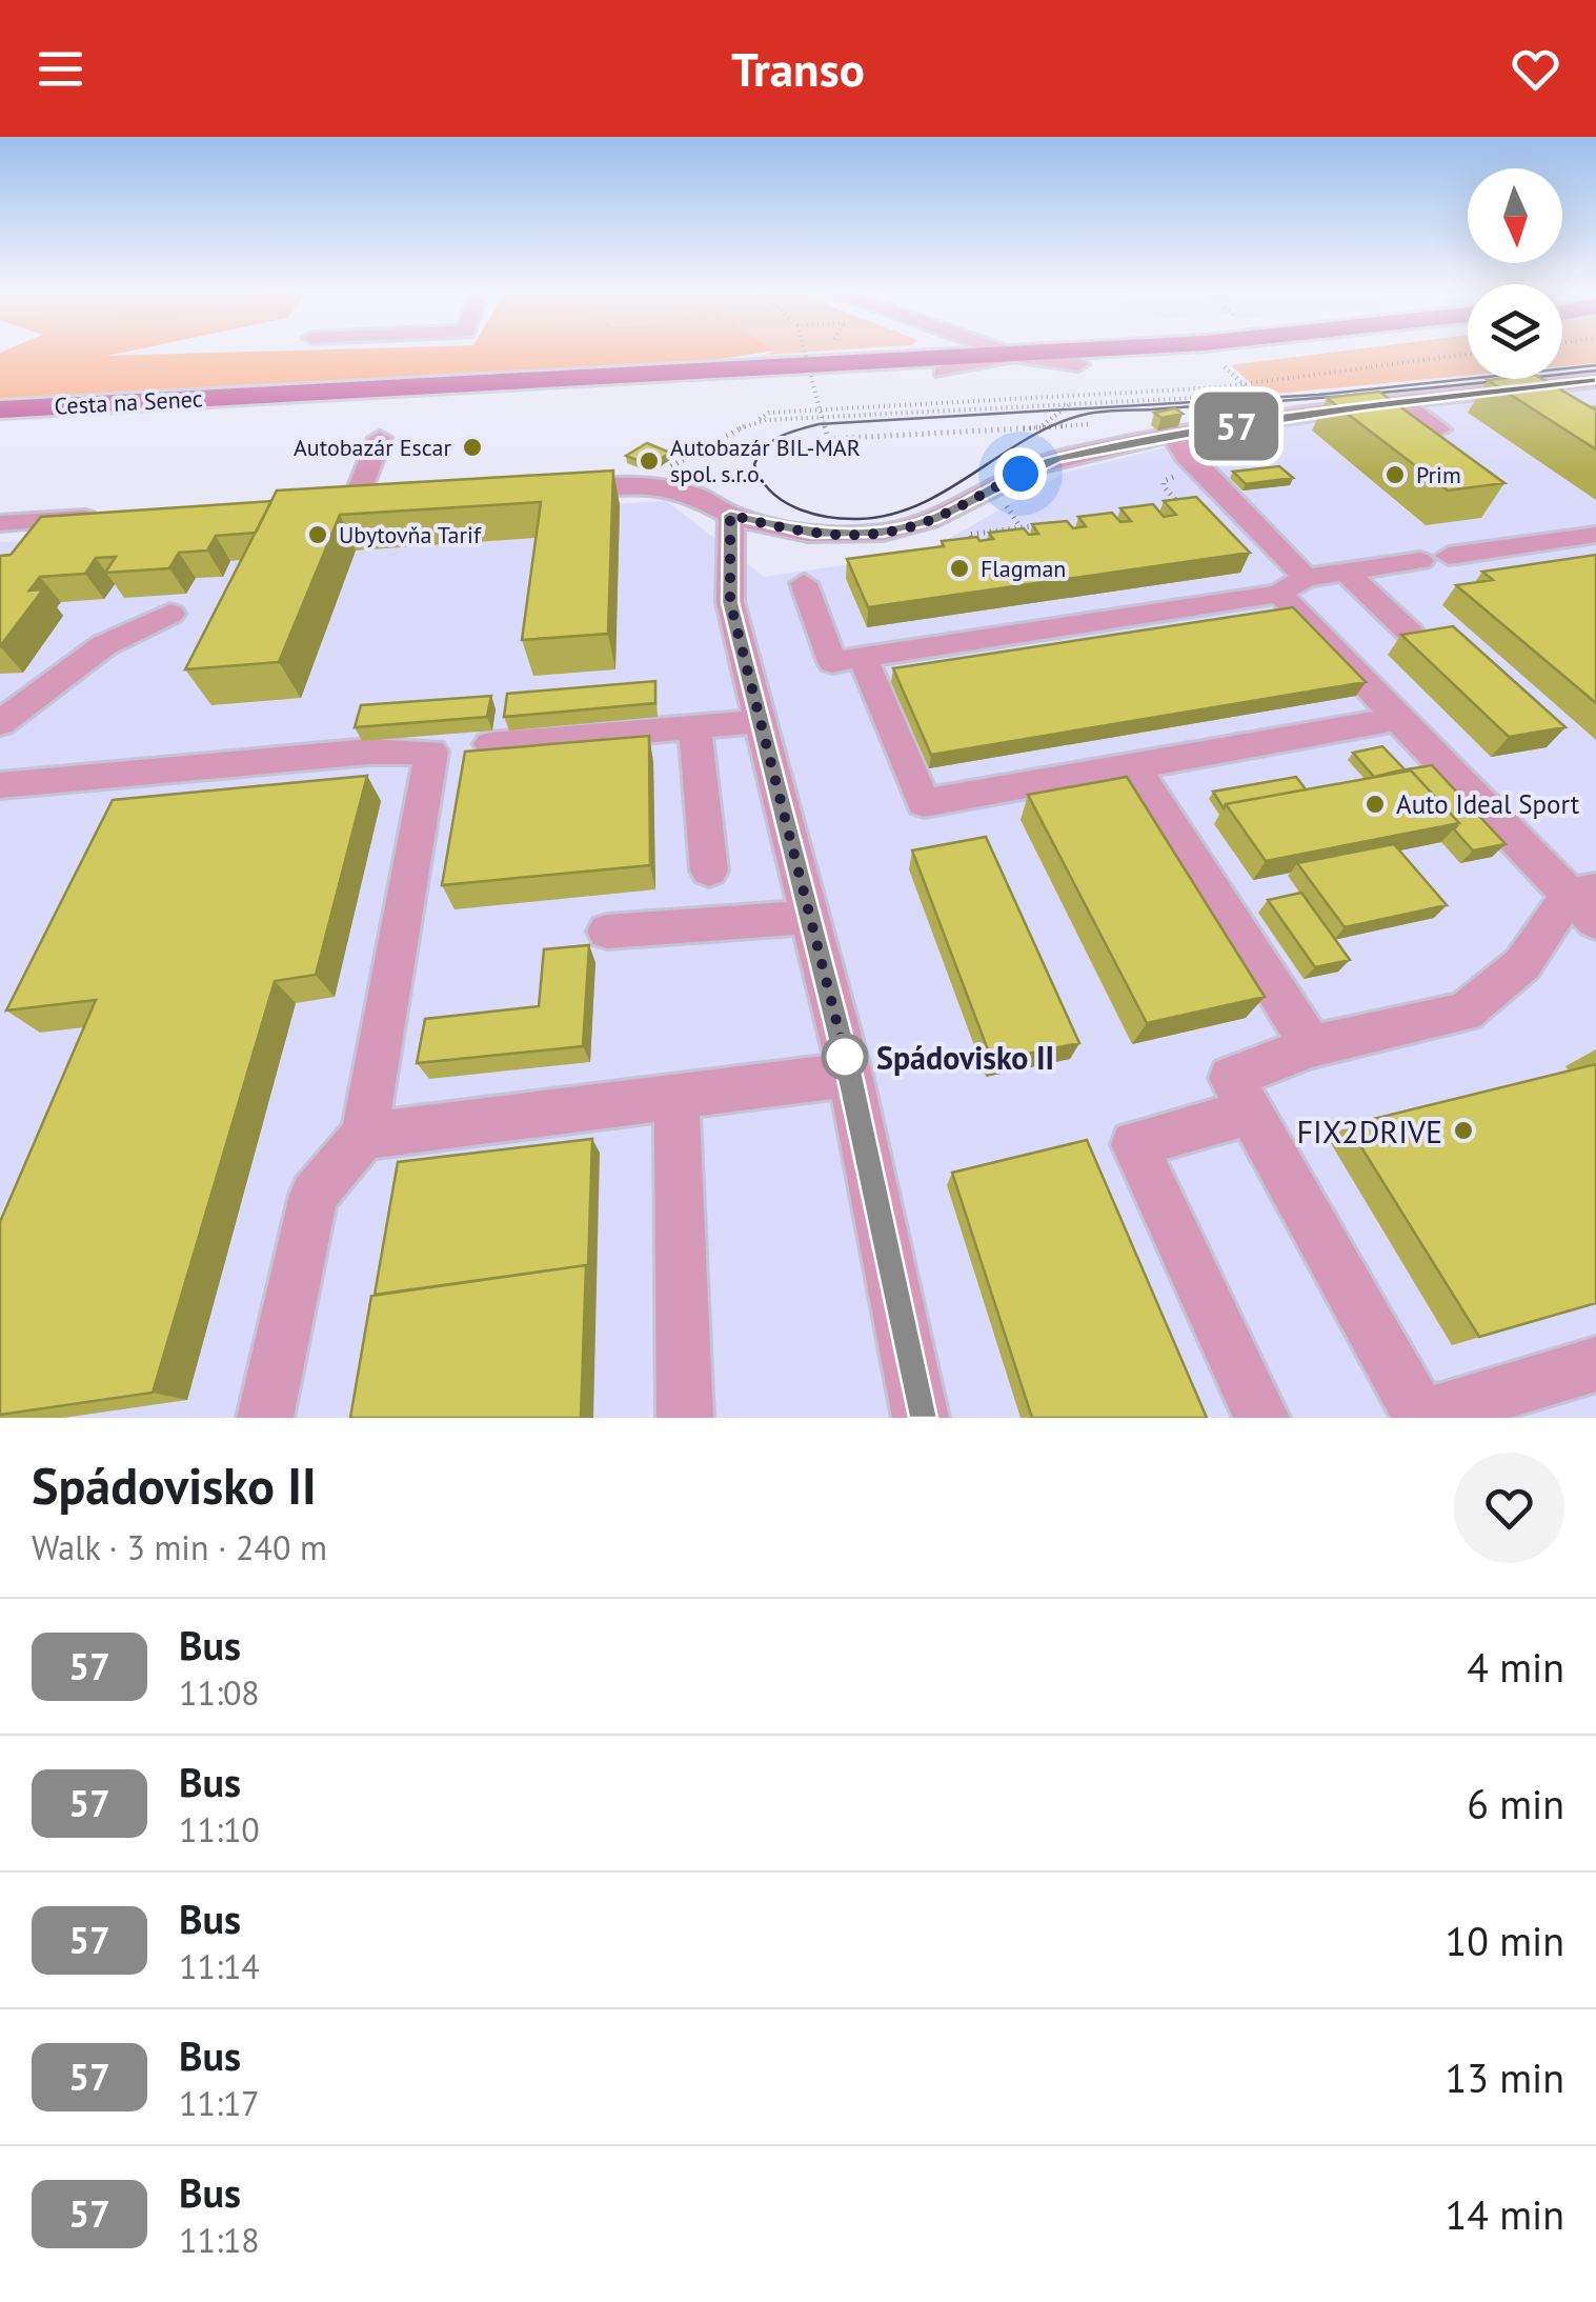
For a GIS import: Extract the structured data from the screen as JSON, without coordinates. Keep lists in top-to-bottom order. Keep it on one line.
{"streets":{"main road":["Cesta na Senec"]},"places":["Autobazár Escar","Autobazár BIL-MAR spol. s.r.o.","Prim","Ubytovňa Tarif","Flagman","Auto Ideal Sport","Spádovisko II","FIX2DRIVE"],"lines":["bus line 57"],"north":"bottom","page":{"header":"Transo","on_map":"57","heading":["Spádovisko II","Walk · 3 min · 240 m"],"list":[{"mark":"57","name":"Bus","note":"11:08","value":"4 min"},{"mark":"57","name":"Bus","note":"11:10","value":"6 min"},{"mark":"57","name":"Bus","note":"11:14","value":"10 min"},{"mark":"57","name":"Bus","note":"11:17","value":"13 min"},{"mark":"57","name":"Bus","note":"11:18","value":"14 min"}]}}
